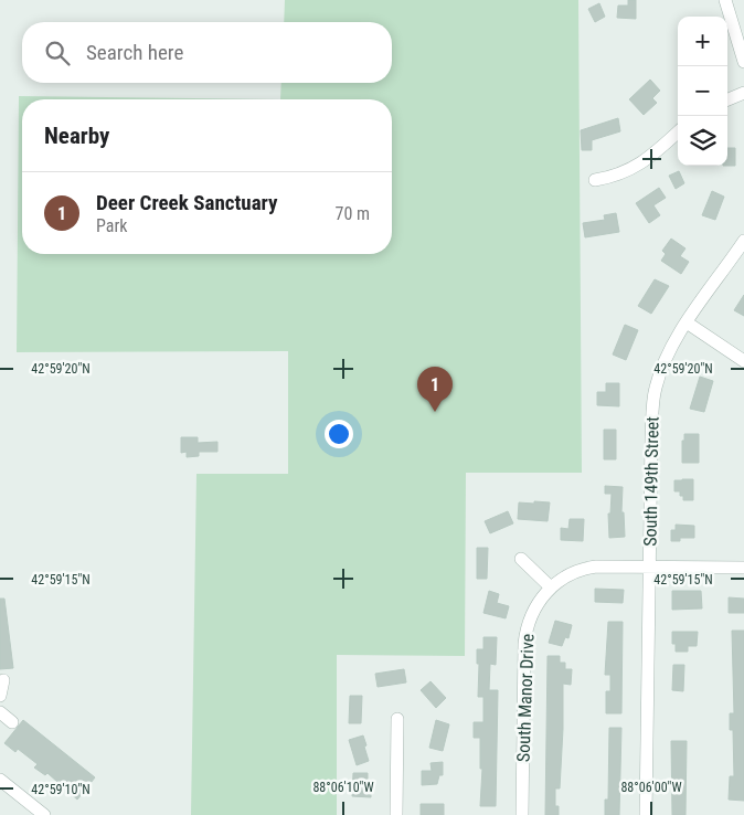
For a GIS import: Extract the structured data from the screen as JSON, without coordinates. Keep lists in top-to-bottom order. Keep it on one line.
{"streets":{"street":["South 149th Street","South Manor Drive"]},"page":{"map_buttons":["+","−"],"search":"Search here","heading":"Nearby","list":[{"mark":"1","name":"Deer Creek Sanctuary","note":"Park","value":"70 m"}],"pins":"1"},"coordinates":["42°59'20\"N","42°59'15\"N","88°06'10\"W","88°06'00\"W","42°59'10\"N"]}
